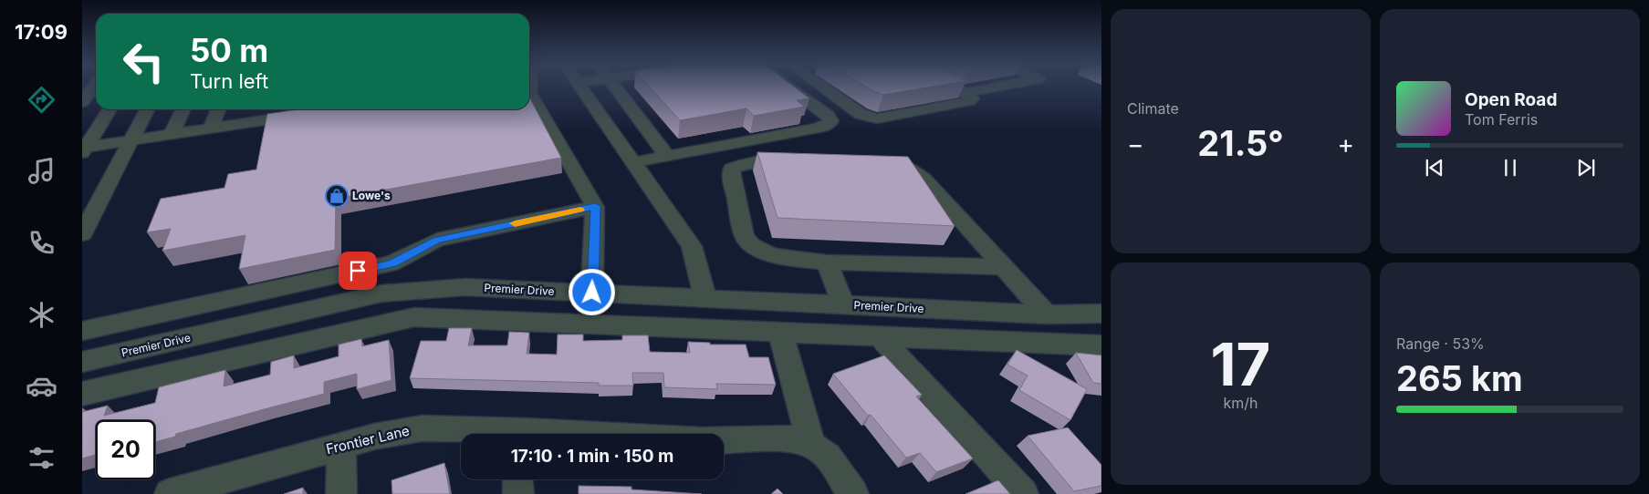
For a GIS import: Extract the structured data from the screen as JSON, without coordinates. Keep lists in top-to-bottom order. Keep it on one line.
{"streets":{"street":["Premier Drive","Frontier Lane"]},"places":{"shop":["Lowe's"]},"page":{"tabs":"17:09","tile":["Climate",["17","km/h"],["Range · 53%","265 km"]],"turn":["50 m","Turn left"],"song":["Open Road","Tom Ferris"],"heat":["−","21.5°","+"],"limit":"20","trip":"17:10 · 1 min · 150 m"}}
